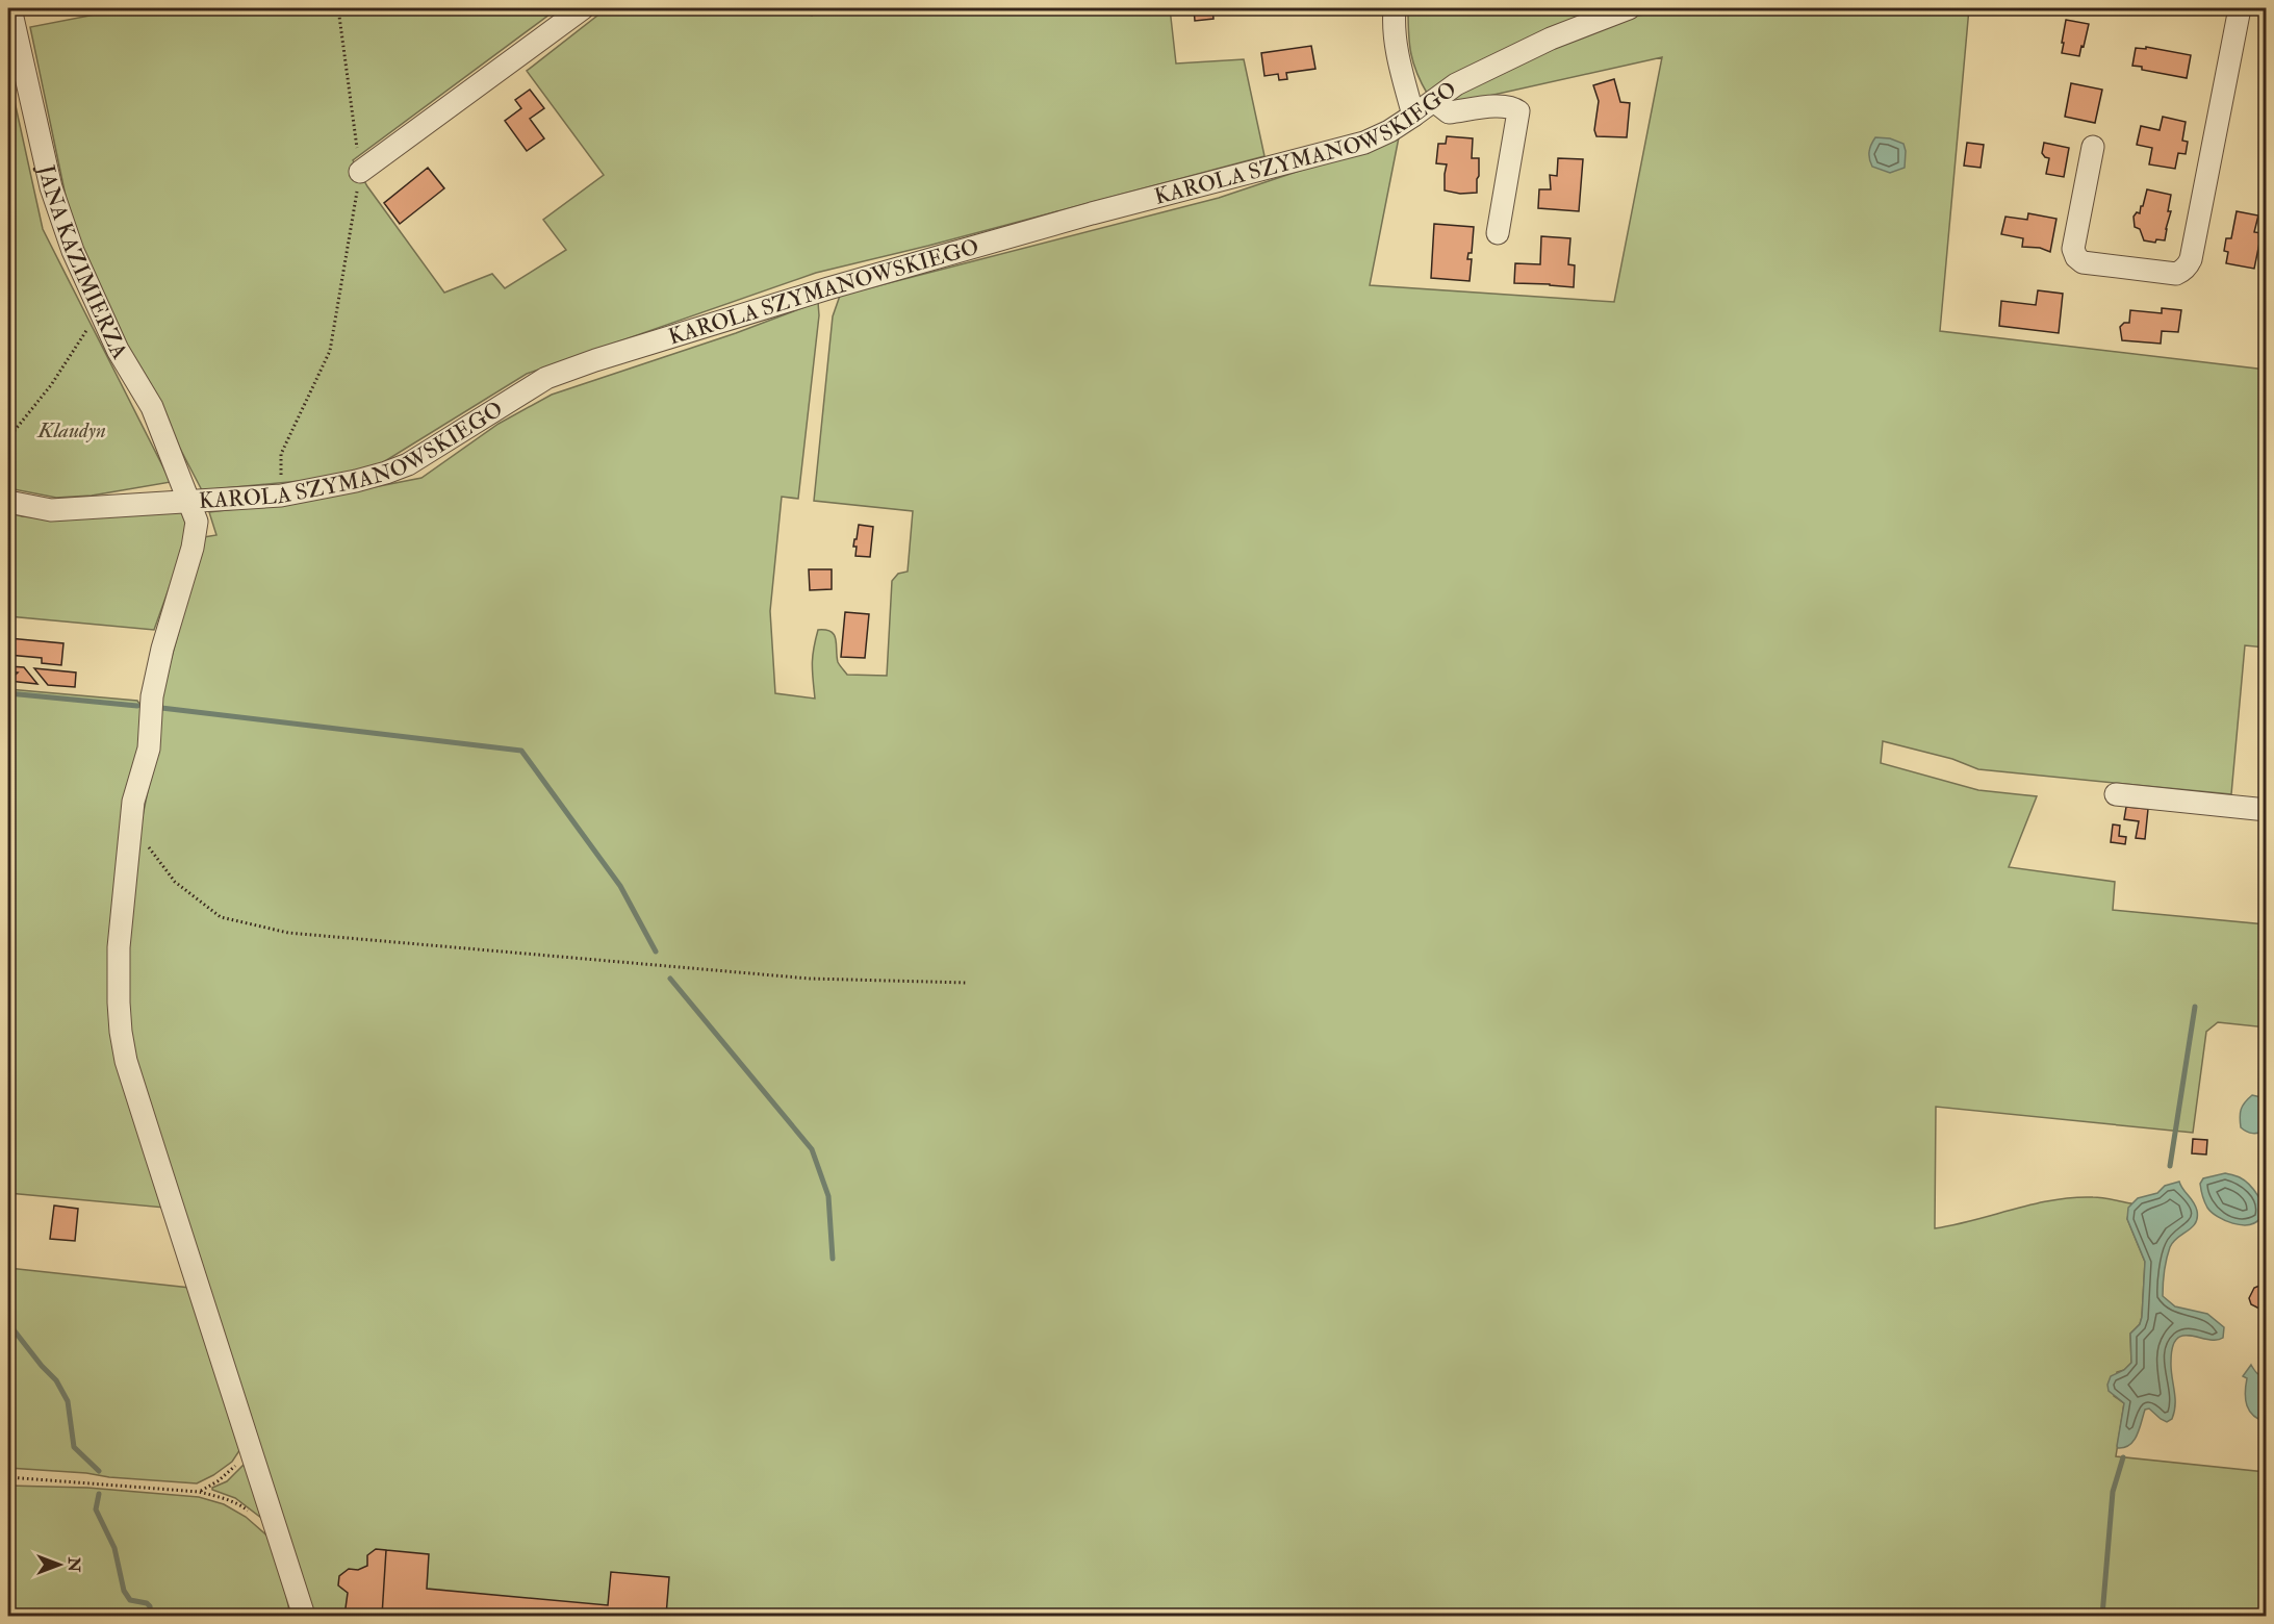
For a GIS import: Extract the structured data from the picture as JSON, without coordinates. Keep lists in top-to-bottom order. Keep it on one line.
{"streets":{"street":["KAROLA SZYMANOWSKIEGO","JANA KAZIMIERZA"]},"crossings":[["KAROLA SZYMANOWSKIEGO","JANA KAZIMIERZA"]],"parks":["Klaudyn"],"north":"right"}
